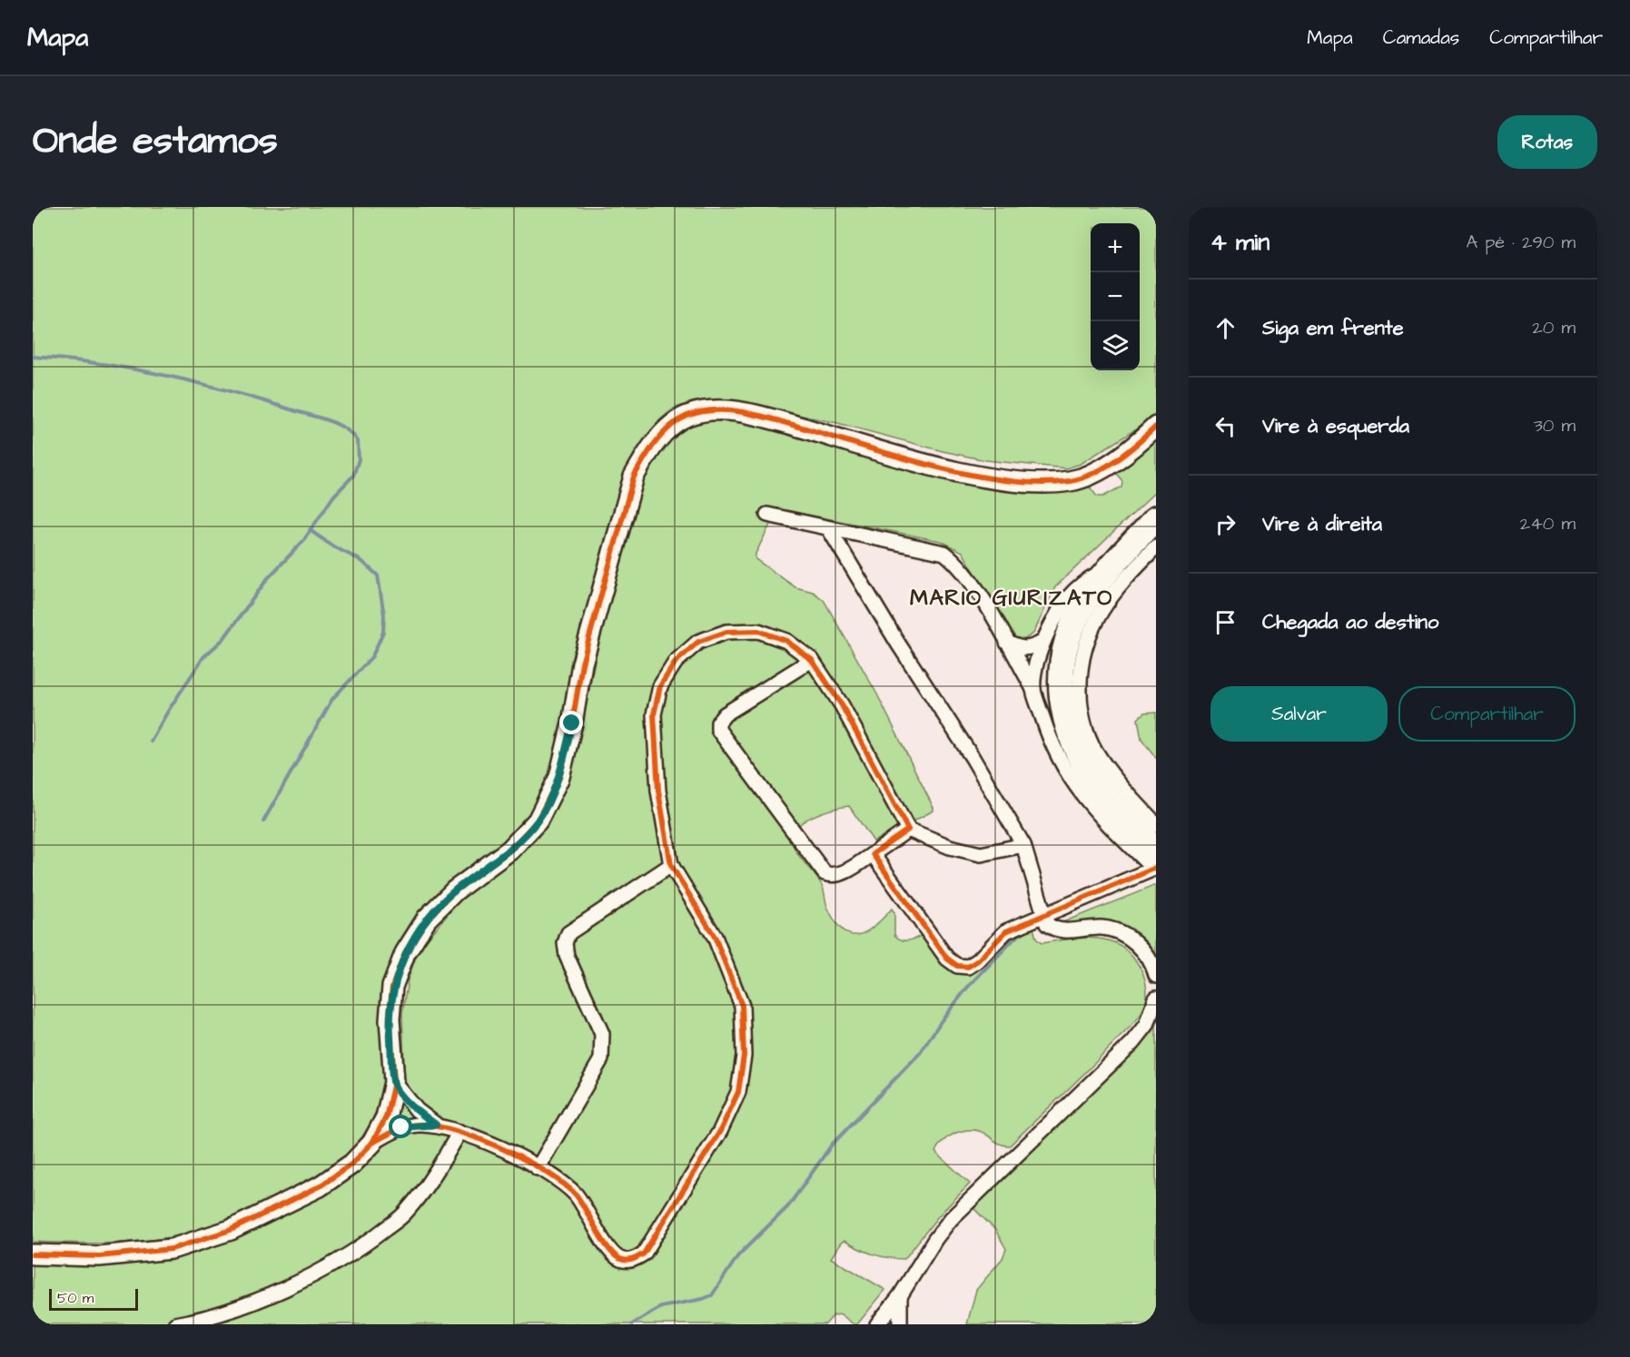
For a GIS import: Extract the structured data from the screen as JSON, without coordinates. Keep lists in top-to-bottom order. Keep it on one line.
{"districts":["MARIO GIURIZATO"],"scale_bar":"50 m","page":{"header":"Mapa","nav":["Mapa","Camadas","Compartilhar"],"title":"Onde estamos","buttons":["Rotas",["Salvar","Compartilhar"]],"heading":["4 min","A pé · 290 m"],"map_buttons":["+","−"],"list":[["Siga em frente","20 m"],["Vire à esquerda","30 m"],["Vire à direita","240 m"],"Chegada ao destino"],"scale":"50 m"}}
